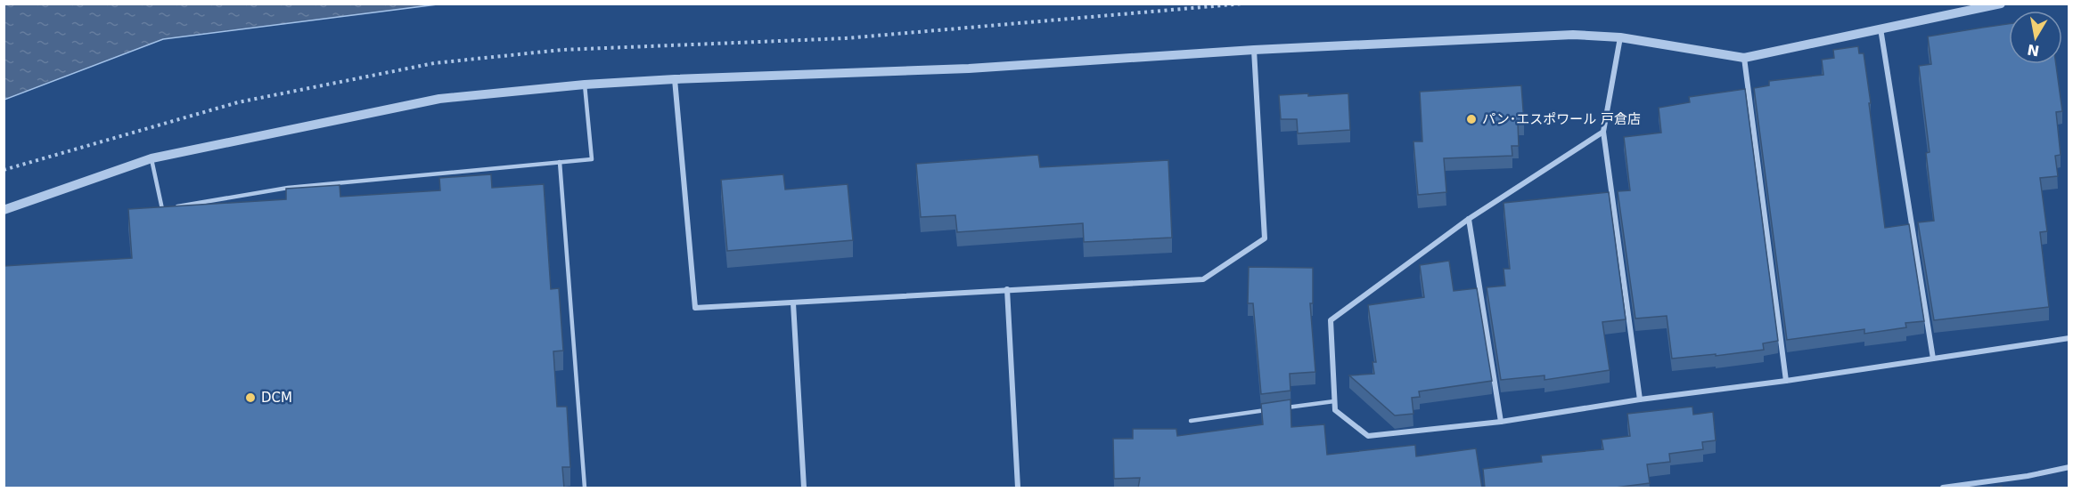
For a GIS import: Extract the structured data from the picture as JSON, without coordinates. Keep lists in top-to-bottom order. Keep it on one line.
{"places":["パン･エスポワール 戸倉店","DCM"],"north":"bottom"}
